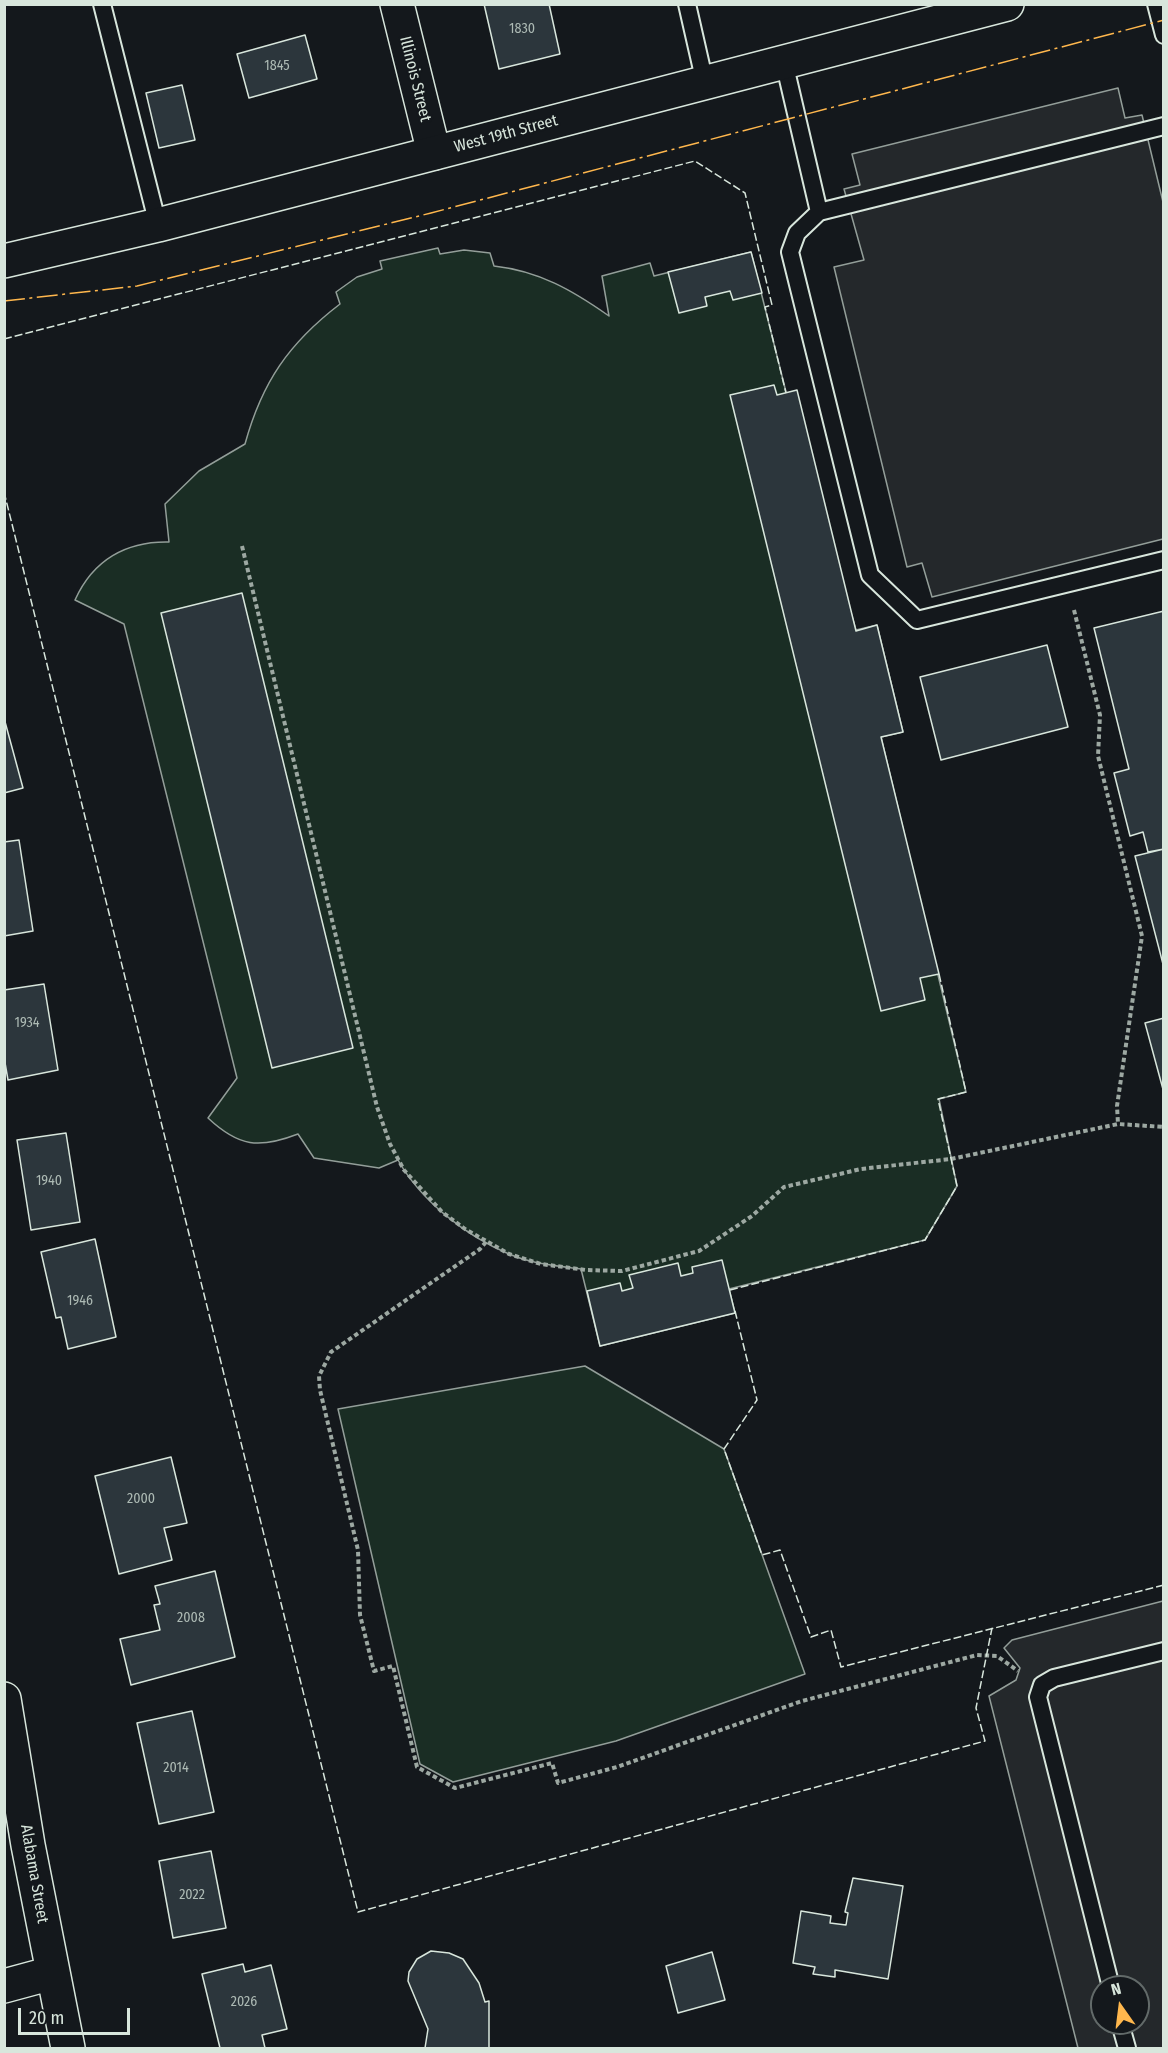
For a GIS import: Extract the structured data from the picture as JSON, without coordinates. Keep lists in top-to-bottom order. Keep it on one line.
{"streets":{"main road":["Illinois Street","West 19th Street","Alabama Street"]},"crossings":[["Illinois Street","West 19th Street"]],"house_numbers":["1830","1845","1934","1940","1946","2000","2008","2014","2022","2026"],"scale_bar":"20 m","north":"top"}
